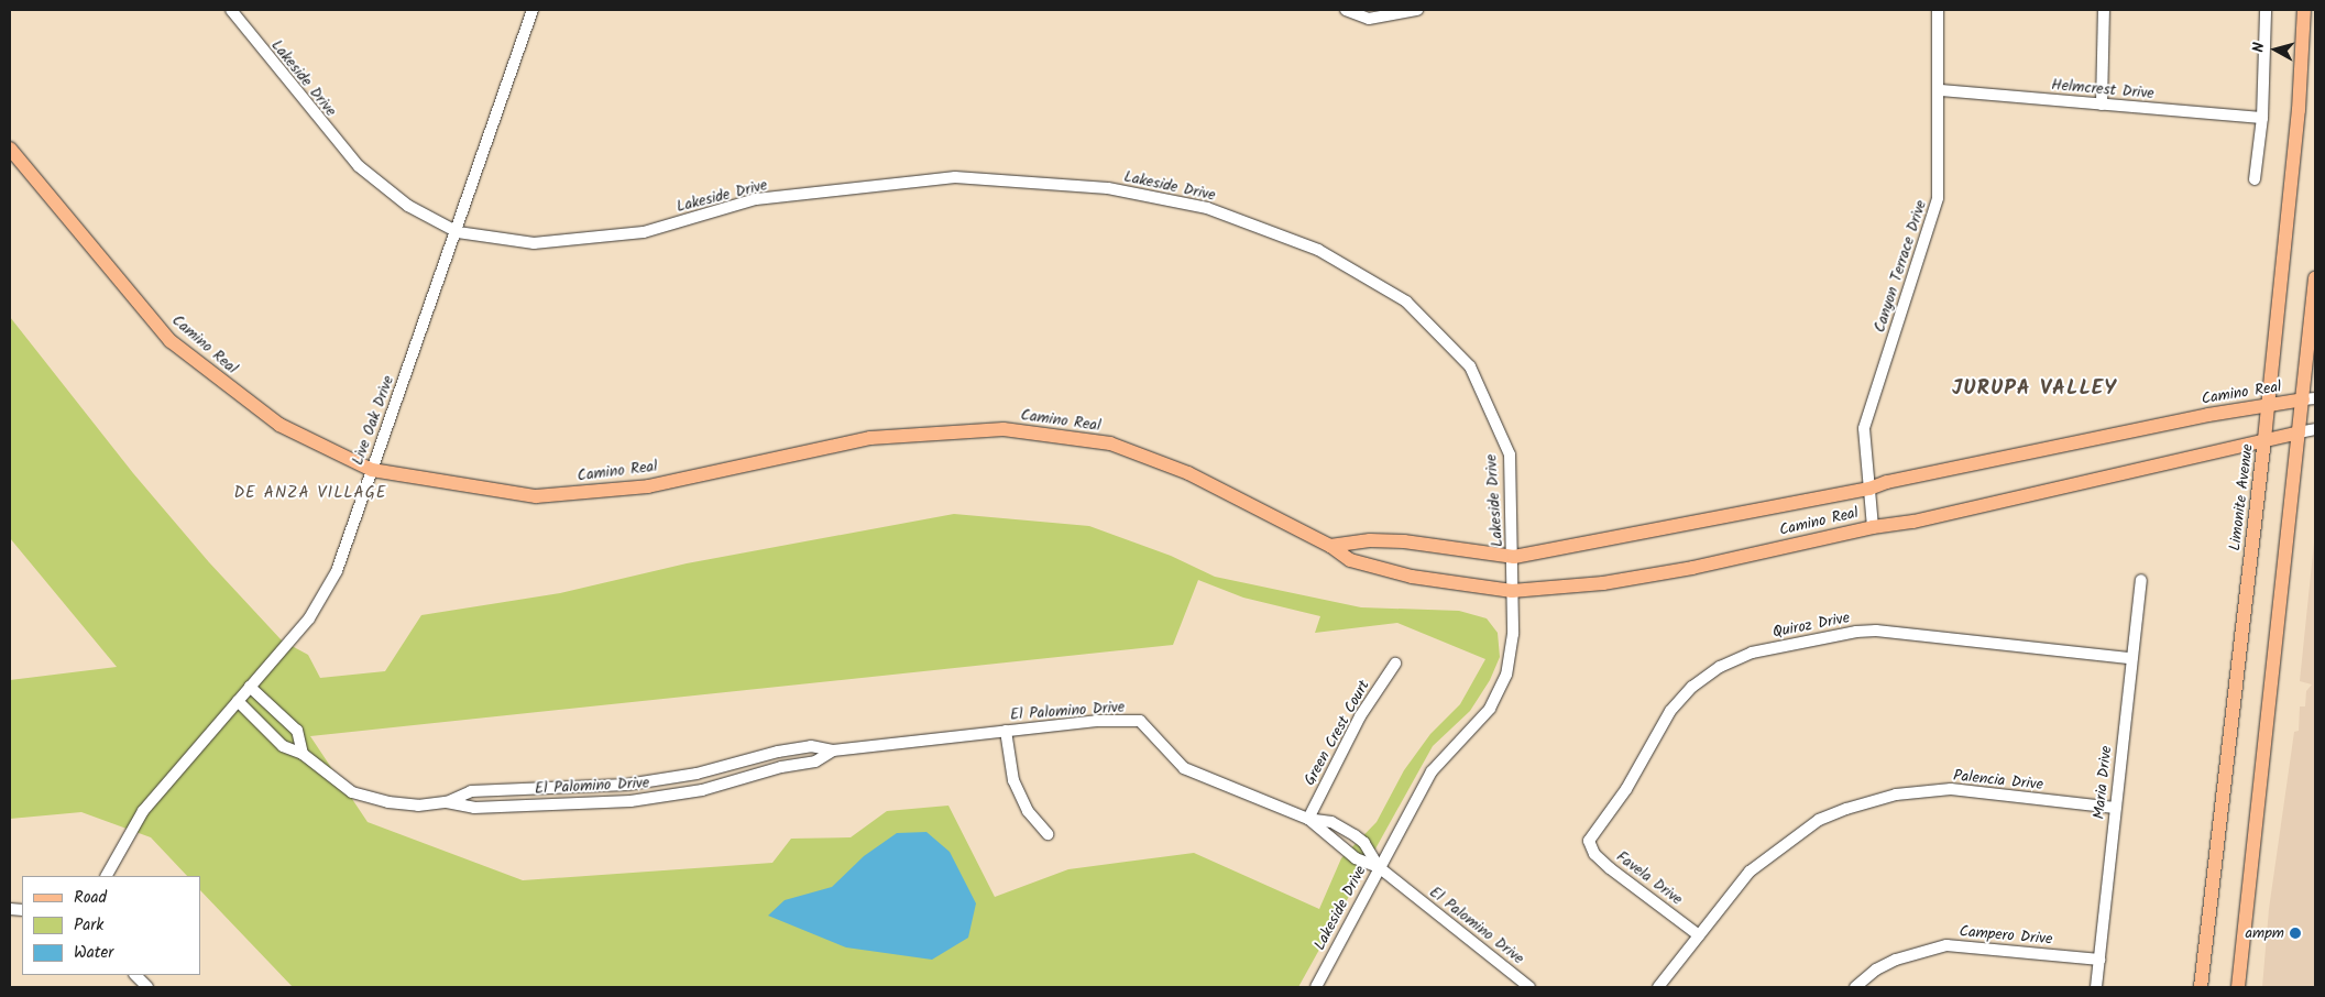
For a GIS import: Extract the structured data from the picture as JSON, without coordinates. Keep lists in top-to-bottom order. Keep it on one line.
{"streets":{"main road":["Camino Real","Limonite Avenue"],"street":["Lakeside Drive","Helmcrest Drive","Canyon Terrace Drive","Live Oak Drive","Quiroz Drive","El Palomino Drive","Green Crest Court","Palencia Drive","Maria Drive","Favela Drive","Campero Drive"]},"crossings":[["Lakeside Drive","Camino Real"],["Lakeside Drive","Live Oak Drive"],["Lakeside Drive","El Palomino Drive"],["Helmcrest Drive","Canyon Terrace Drive"],["Canyon Terrace Drive","Camino Real"],["Camino Real","Live Oak Drive"],["Camino Real","Limonite Avenue"],["Live Oak Drive","El Palomino Drive"],["Quiroz Drive","Maria Drive"],["Quiroz Drive","Favela Drive"],["El Palomino Drive","Green Crest Court"],["Palencia Drive","Maria Drive"],["Palencia Drive","Favela Drive"],["Maria Drive","Campero Drive"]],"districts":["JURUPA VALLEY","DE ANZA VILLAGE"],"places":["ampm"],"legend":["Road","Park","Water"],"north":"left"}
